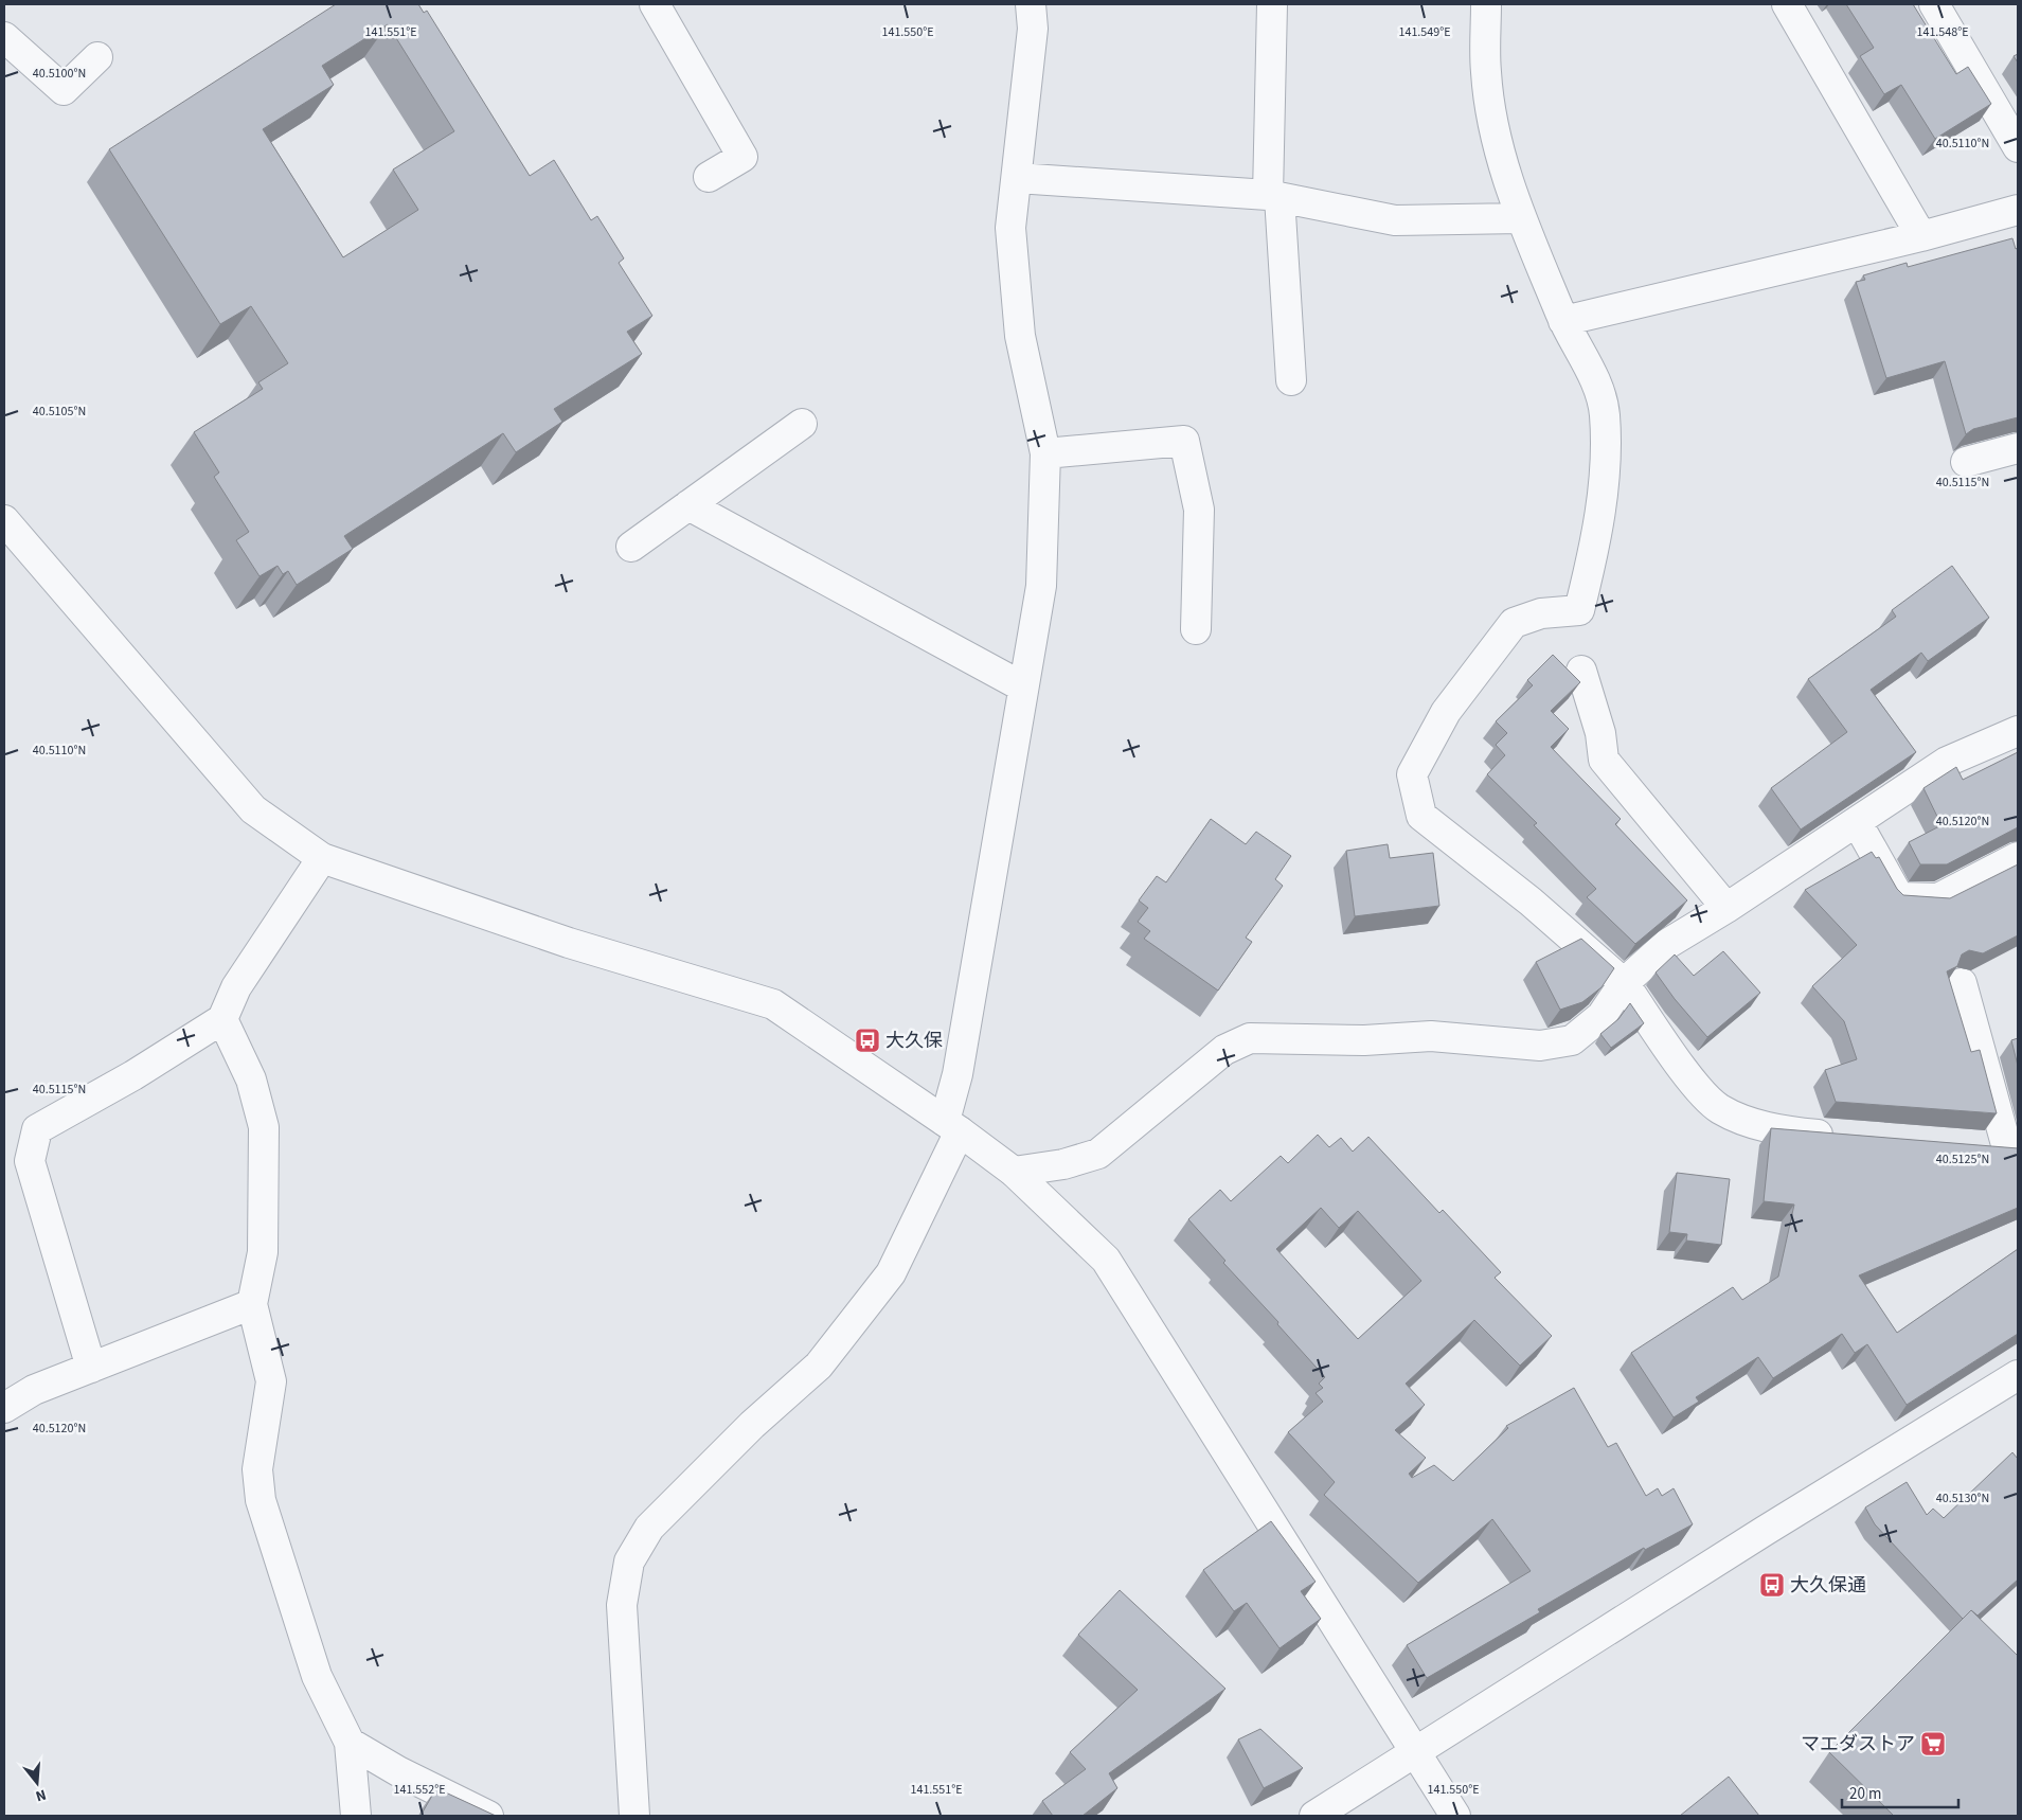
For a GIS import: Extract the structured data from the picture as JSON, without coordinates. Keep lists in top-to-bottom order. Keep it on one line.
{"places":{"bus stop":["大久保","大久保通"],"supermarket":["マエダストア"]},"scale_bar":"20 m","north":"bottom","coordinates":["141.551°E","141.550°E","141.549°E","141.548°E","40.5100°N","40.5110°N","40.5105°N","40.5115°N","40.5120°N","40.5125°N","40.5130°N","141.552°E"]}
